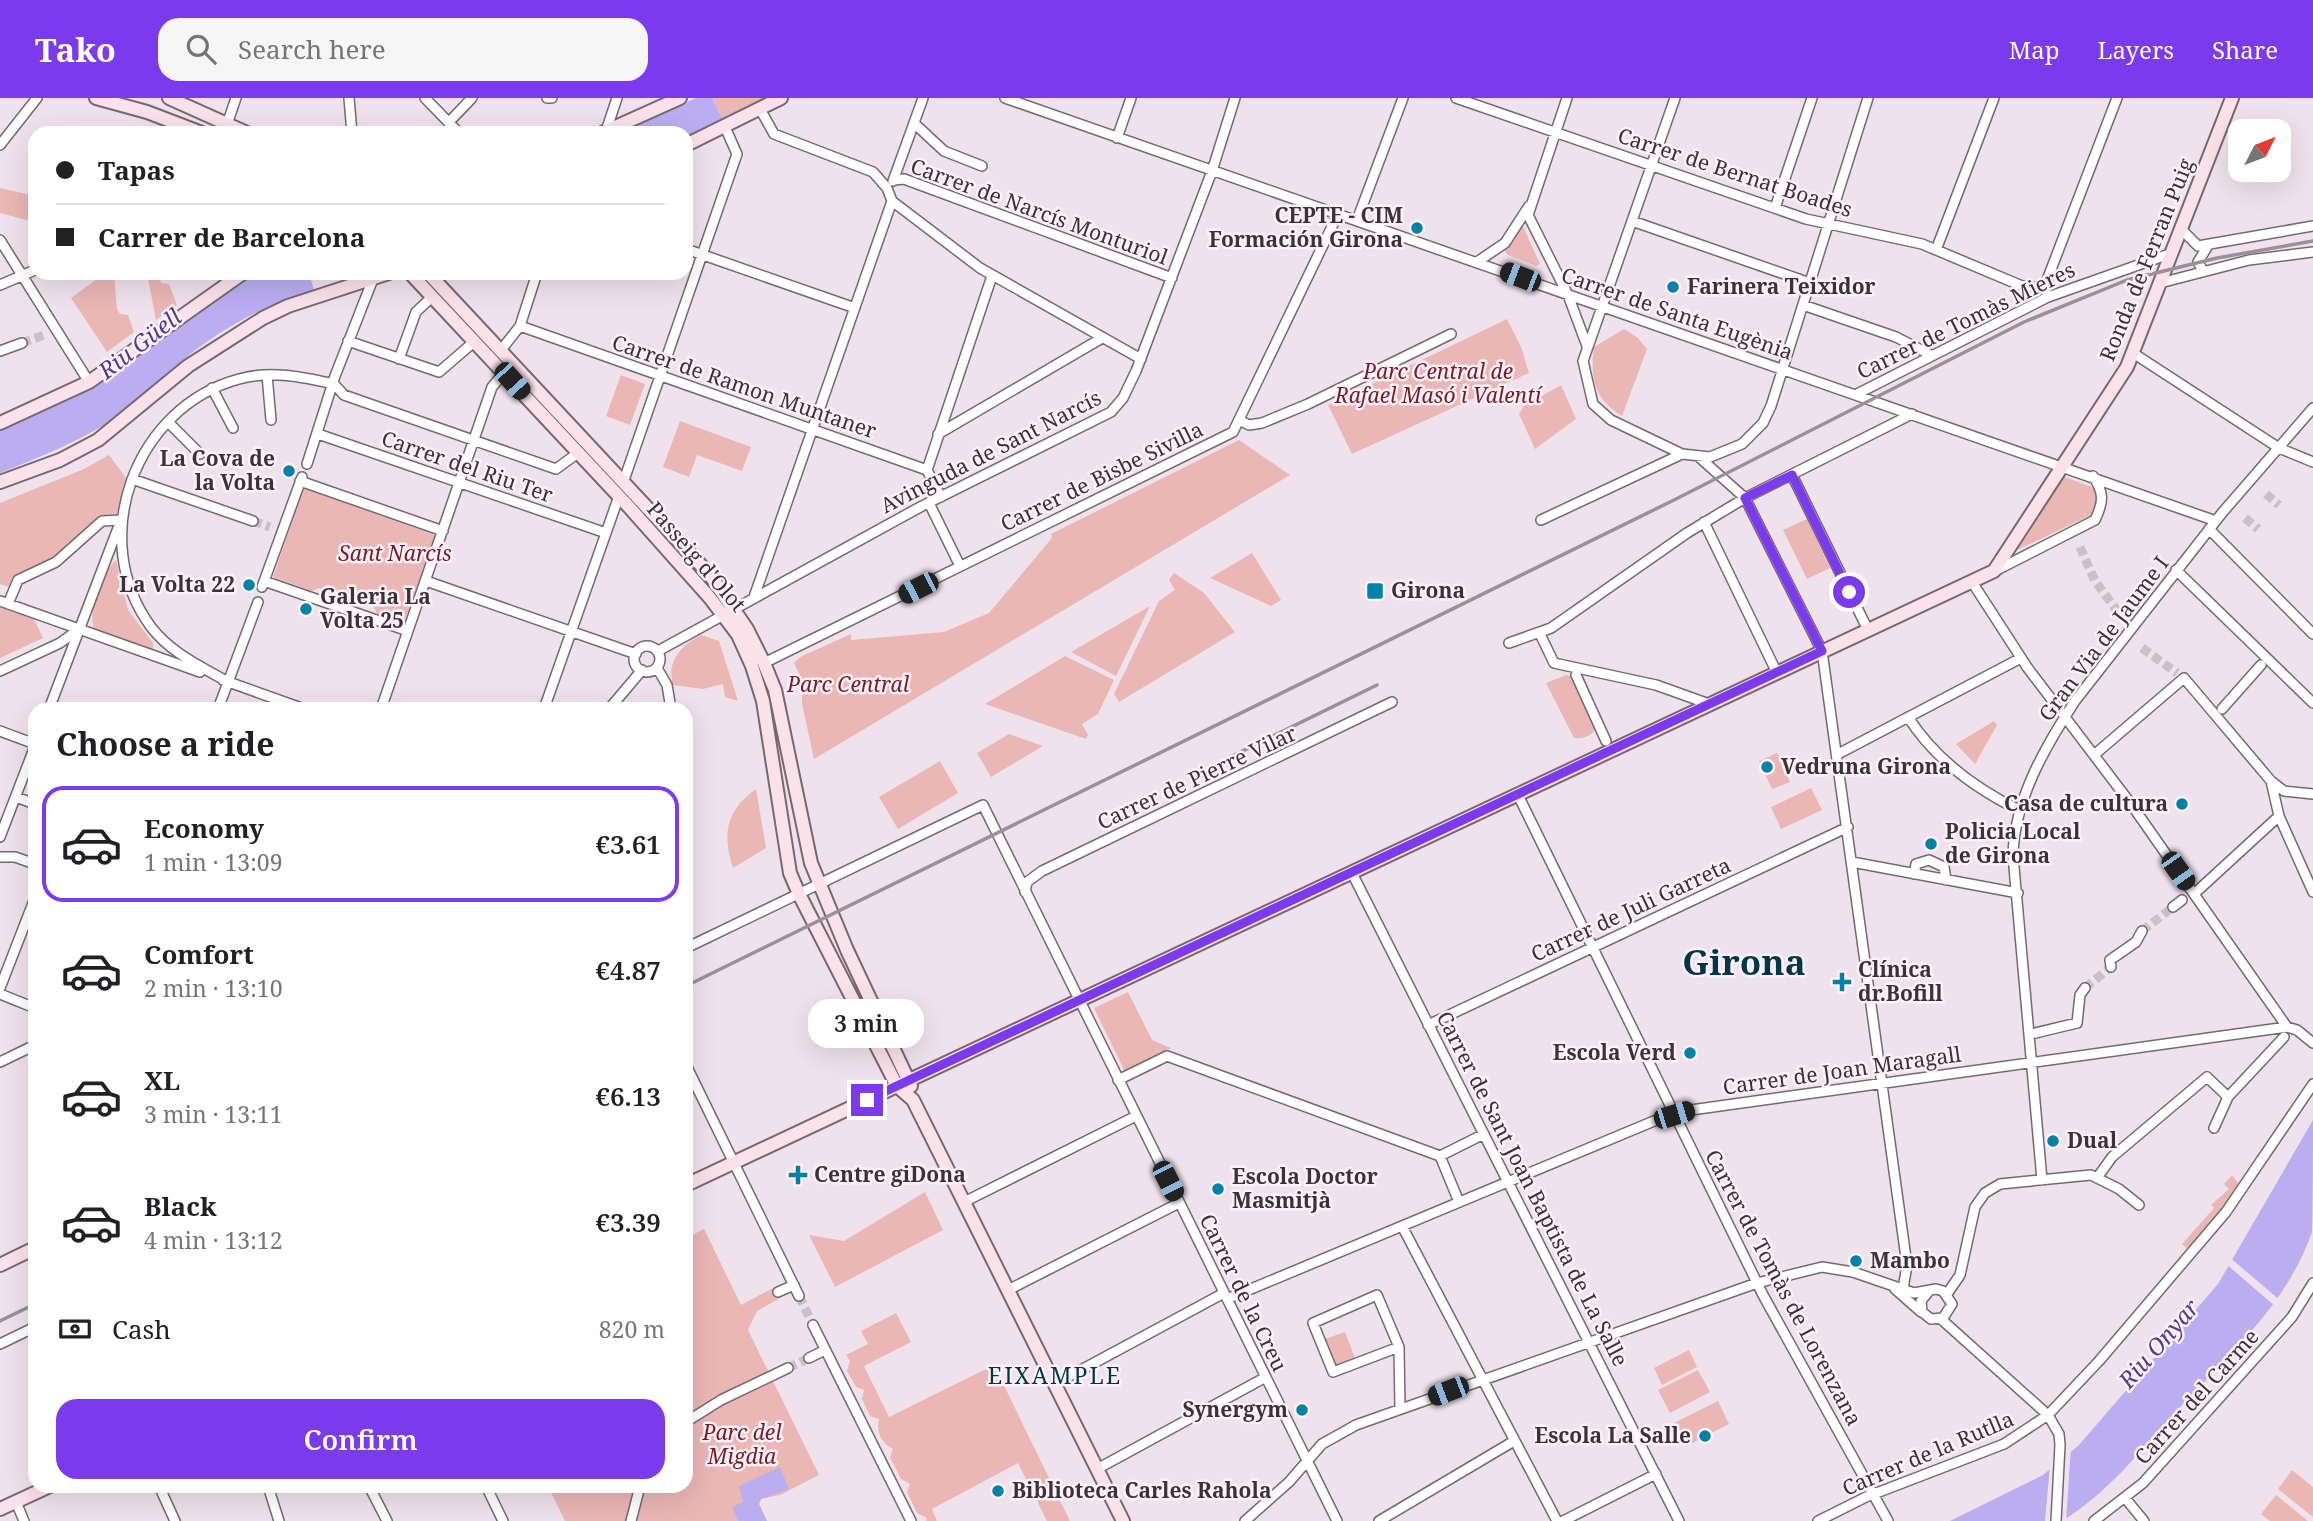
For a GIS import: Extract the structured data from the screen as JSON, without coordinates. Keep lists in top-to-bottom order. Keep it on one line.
{"streets":{"main road":["Ronda de Ferran Puig","Passeig d'Olot"],"street":["Carrer de Bernat Boades","Carrer de Narcís Monturiol","Carrer de Santa Eugènia","Carrer de Tomàs Mieres","Carrer de Ramon Muntaner","Avinguda de Sant Narcís","Carrer del Riu Ter","Carrer de Bisbe Sivilla","Gran Via de Jaume I","Carrer de Pierre Vilar","Carrer de Juli Garreta","Carrer de Joan Maragall","Carrer de Sant Joan Baptista de La Salle","Carrer de Tomàs de Lorenzana","Carrer de la Creu","Carrer del Carme","Carrer de la Rutlla"]},"crossings":[["Carrer de Bernat Boades","Carrer de Tomàs Mieres"],["Carrer de Narcís Monturiol","Avinguda de Sant Narcís"],["Ronda de Ferran Puig","Carrer de Santa Eugènia"],["Ronda de Ferran Puig","Carrer de Tomàs Mieres"],["Carrer de Santa Eugènia","Carrer de Tomàs Mieres"],["Carrer de Santa Eugènia","Avinguda de Sant Narcís"],["Carrer de Santa Eugènia","Gran Via de Jaume I"],["Avinguda de Sant Narcís","Passeig d'Olot"],["Carrer de Bisbe Sivilla","Passeig d'Olot"],["Passeig d'Olot","Carrer de la Creu"],["Gran Via de Jaume I","Carrer de Joan Maragall"],["Carrer de Pierre Vilar","Carrer de la Creu"],["Carrer de Juli Garreta","Carrer de Sant Joan Baptista de La Salle"],["Carrer de Juli Garreta","Carrer de Tomàs de Lorenzana"],["Carrer de Joan Maragall","Carrer de Sant Joan Baptista de La Salle"],["Carrer de Joan Maragall","Carrer de Tomàs de Lorenzana"],["Carrer de Joan Maragall","Carrer de la Creu"],["Carrer de Tomàs de Lorenzana","Carrer de la Rutlla"]],"districts":["Girona","EIXAMPLE"],"water":["Riu Güell","Riu Onyar"],"parks":["Parc Central de Rafael Masó i Valentí","Sant Narcís","Parc Central","Parc del Migdia"],"places":{"other":["CEPTE - CIM Formación Girona","Farinera Teixidor","La Cova de la Volta","La Volta 22","Galeria La Volta 25","Vedruna Girona","Casa de cultura","Policia Local de Girona","Escola Verd","Dual","Escola Doctor Masmitjà","Mambo","Synergym","Escola La Salle","Biblioteca Carles Rahola"],"transit":["Girona"],"health":["Clínica dr.Bofill","Centre giDona"]},"north":"top right","page":{"header":"Tako","search":"Search here","nav":["Map","Layers","Share"],"banner":["Tapas","Carrer de Barcelona"],"heading":"Choose a ride","list":[{"name":"Economy","note":"1 min · 13:09","value":"€3.61"},{"name":"Comfort","note":"2 min · 13:10","value":"€4.87"},{"name":"XL","note":"3 min · 13:11","value":"€6.13"},{"name":"Black","note":"4 min · 13:12","value":"€3.39"}],"bubble":"3 min","pay":["Cash","820 m"],"buttons":"Confirm"}}
